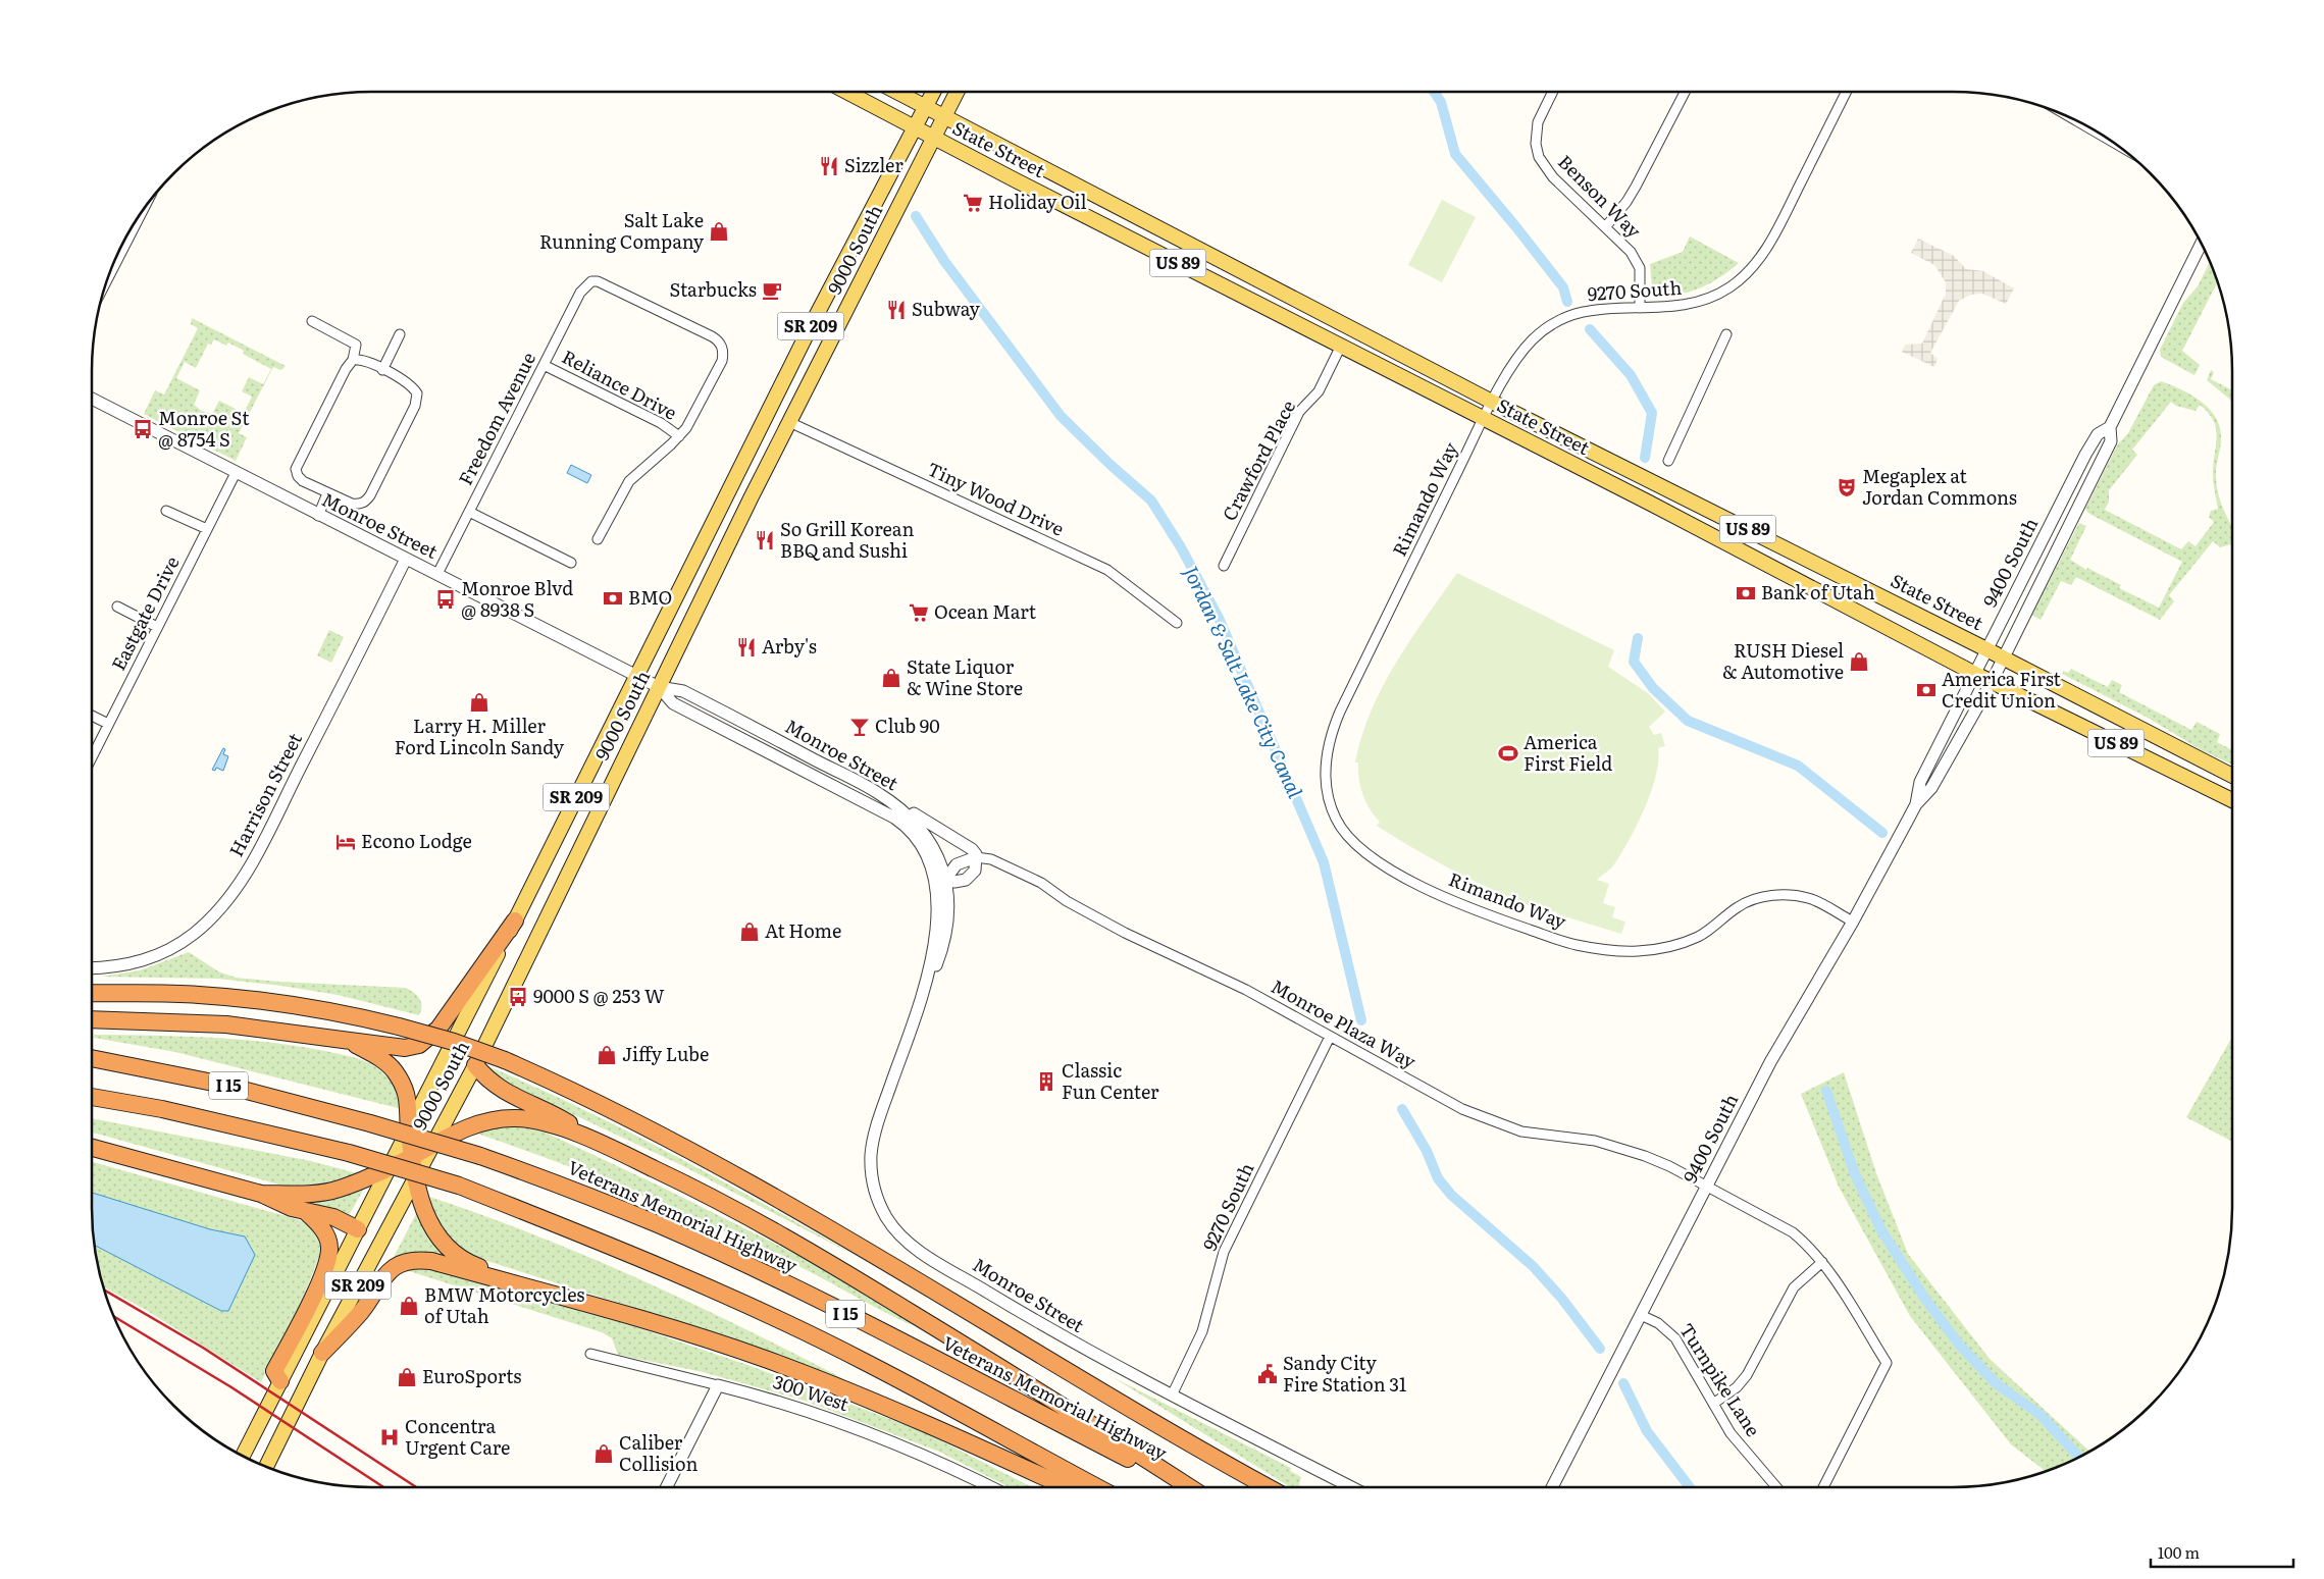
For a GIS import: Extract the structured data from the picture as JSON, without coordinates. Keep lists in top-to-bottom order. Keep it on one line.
{"streets":{"highway":["I 15","Veterans Memorial Highway"],"main road":["State Street","9000 South","US 89","SR 209"],"street":["Benson Way","9270 South","Reliance Drive","Freedom Avenue","Crawford Place","Tiny Wood Drive","Rimando Way","Monroe Street","9400 South","Eastgate Drive","Harrison Street","Monroe Plaza Way","Turnpike Lane","300 West"]},"crossings":[["State Street","9000 South"],["State Street","9270 South"],["State Street","Crawford Place"],["State Street","Rimando Way"],["State Street","9400 South"],["Benson Way","9270 South"],["9000 South","Tiny Wood Drive"],["9000 South","Monroe Street"],["9270 South","Rimando Way"],["9270 South","Monroe Street"],["9270 South","Monroe Plaza Way"],["Reliance Drive","Freedom Avenue"],["Freedom Avenue","Monroe Street"],["Rimando Way","9400 South"],["Monroe Street","Eastgate Drive"],["Monroe Street","Harrison Street"],["9400 South","Monroe Plaza Way"],["9400 South","Turnpike Lane"]],"water":["Jordan & Salt Lake City Canal"],"places":{"restaurant":["Sizzler","Subway","So Grill Korean BBQ and Sushi","Arby's"],"supermarket":["Holiday Oil","Ocean Mart"],"shop":["Salt Lake Running Company","RUSH Diesel & Automotive","State Liquor & Wine Store","Larry H. Miller Ford Lincoln Sandy","At Home","Jiffy Lube","BMW Motorcycles of Utah","EuroSports","Caliber Collision"],"cafe":["Starbucks"],"bus stop":["Monroe St @ 8754 S","Monroe Blvd @ 8938 S","9000 S @ 253 W"],"theatre":["Megaplex at Jordan Commons"],"bank":["Bank of Utah","BMO","America First Credit Union"],"bar":["Club 90"],"sports":["America First Field"],"hotel":["Econo Lodge"],"building":["Classic Fun Center"],"public building":["Sandy City Fire Station 31"],"hospital":["Concentra Urgent Care"]},"scale_bar":"100 m"}
